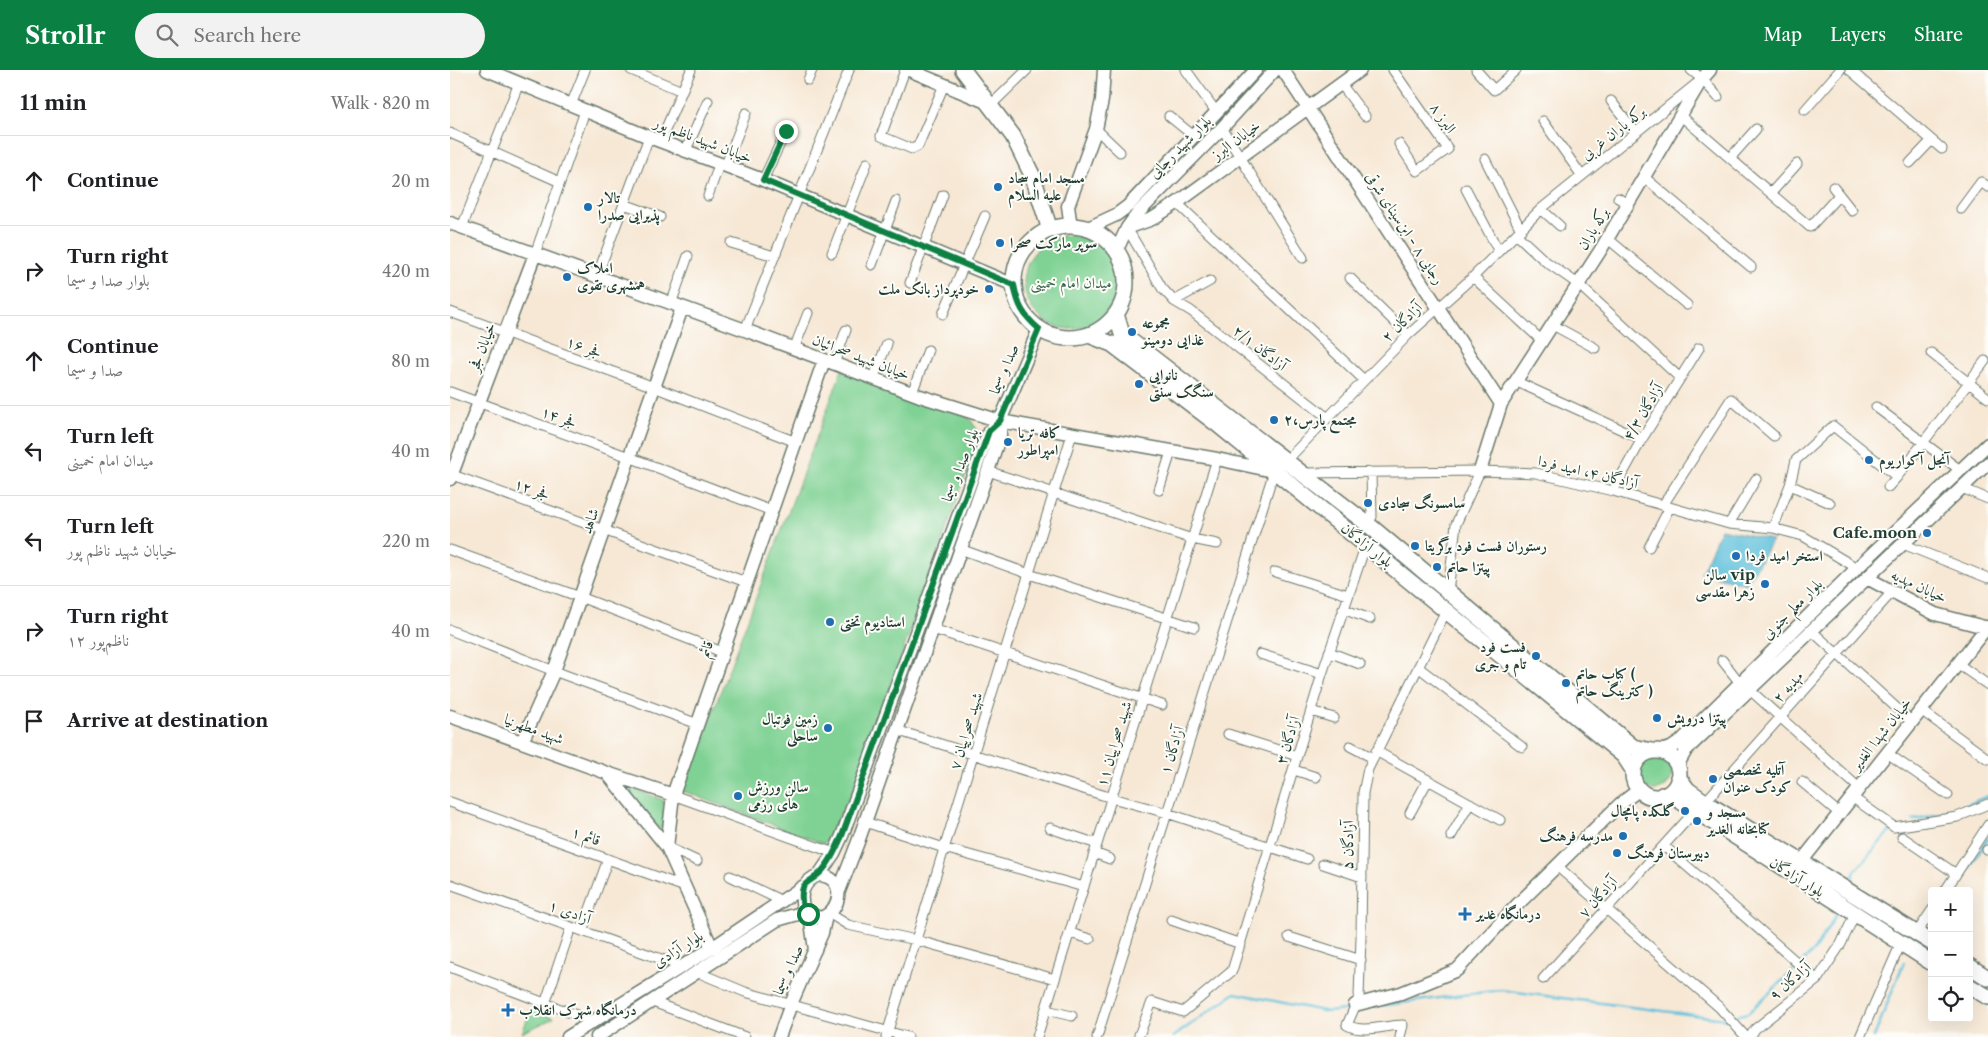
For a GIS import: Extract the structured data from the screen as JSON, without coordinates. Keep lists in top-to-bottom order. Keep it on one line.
{"streets":{"main road":["بلوار آزادگان"],"street":["البرز ۸","برکه باران غربی","خیابان شهید ناظم پور","خیابان البرز","بلوار شهید رجایی","رجایی ۸ - ابن‌سینای شرقی","برکه باران","آزادگان ۲","خیابان فجر","فجر ۱۶","آزادگان ۲/۱","خیابان شهید صحرائیان","صدا و سیما","آزادگان ۴/۳","فجر ۱۴","بلوار صدا و سیما","آزادگان ۴، امید فردا","فجر ۱۲","شاهد","خیابان مهدیه","بلوار معلم جنوبی","قائم","مهدیه ۲","شهید مطهرنیا","شهید صحراییان ۷","خیابان شهدا الغدیر","آزادگان ۳","شهید صحراییان ۱۱","آزادگان ۱","قائم ۱","آزادگان ۵","آزادگان ۷","آزادی ۱","بلوار آزادی","آزادگان ۹"]},"crossings":[["برکه باران غربی","برکه باران"],["برکه باران غربی","آزادگان ۲"],["خیابان شهید ناظم پور","بلوار شهید رجایی"],["خیابان شهید ناظم پور","صدا و سیما"],["خیابان شهید ناظم پور","بلوار آزادگان"],["خیابان البرز","بلوار شهید رجایی"],["خیابان البرز","رجایی ۸ - ابن‌سینای شرقی"],["خیابان البرز","آزادگان ۲/۱"],["بلوار شهید رجایی","آزادگان ۲/۱"],["بلوار شهید رجایی","صدا و سیما"],["بلوار شهید رجایی","بلوار آزادگان"],["رجایی ۸ - ابن‌سینای شرقی","برکه باران"],["رجایی ۸ - ابن‌سینای شرقی","آزادگان ۲"],["برکه باران","آزادگان ۴، امید فردا"],["آزادگان ۲","آزادگان ۲/۱"],["آزادگان ۲","بلوار آزادگان"],["خیابان فجر","فجر ۱۶"],["خیابان فجر","خیابان شهید صحرائیان"],["خیابان فجر","فجر ۱۴"],["خیابان فجر","فجر ۱۲"],["فجر ۱۶","شاهد"],["فجر ۱۶","قائم"],["خیابان شهید صحرائیان","صدا و سیما"],["خیابان شهید صحرائیان","بلوار صدا و سیما"],["خیابان شهید صحرائیان","شاهد"],["خیابان شهید صحرائیان","بلوار آزادگان"],["خیابان شهید صحرائیان","قائم"],["خیابان شهید صحرائیان","شهید صحراییان ۷"],["خیابان شهید صحرائیان","شهید صحراییان ۱۱"],["خیابان شهید صحرائیان","آزادگان ۱"],["صدا و سیما","بلوار صدا و سیما"],["صدا و سیما","بلوار آزادگان"],["صدا و سیما","بلوار آزادی"],["آزادگان ۴/۳","آزادگان ۴، امید فردا"],["فجر ۱۴","شاهد"],["فجر ۱۴","قائم"],["بلوار صدا و سیما","بلوار آزادی"],["آزادگان ۴، امید فردا","بلوار آزادگان"],["آزادگان ۴، امید فردا","بلوار معلم جنوبی"],["فجر ۱۲","شاهد"],["فجر ۱۲","قائم"],["شاهد","شهید مطهرنیا"],["بلوار آزادگان","بلوار معلم جنوبی"],["بلوار آزادگان","مهدیه ۲"],["بلوار آزادگان","خیابان شهدا الغدیر"],["بلوار آزادگان","آزادگان ۳"],["بلوار آزادگان","آزادگان ۱"],["بلوار آزادگان","آزادگان ۵"],["بلوار آزادگان","آزادگان ۷"],["بلوار آزادگان","آزادگان ۹"],["خیابان مهدیه","بلوار معلم جنوبی"],["خیابان مهدیه","مهدیه ۲"],["خیابان مهدیه","خیابان شهدا الغدیر"],["قائم","شهید مطهرنیا"],["مهدیه ۲","آزادگان ۷"],["آزادی ۱","بلوار آزادی"]],"parks":["میدان امام خمینی"],"places":{"other":["مسجد امام سجاد علیه السلام","تالار پذیرایی صدرا","سوپر مارکت صحرا","املاک همشهری تقوی","خودپرداز بانک ملت","مجموعه غذایى دومینو","نانوایی سنگک سنتی","۲،مجتمع پارس","کافه تریا امپراطور","آنجل آکواریوم","سامسونگ سجادی","Cafe.moon","رستوران فست فود برگریتا","استخر امید فردا","پیتزا حاتم","سالن vip زهرا مقدسی","استادیوم تختی","فست فود تام و جرى","کباب حاتم ( کترینگ حاتم )","پیتزا درویش","زمین فوتبال ساحلی","آتلیه تخصصی کودک عنوان","سالن ورزش های رزمی","گلکده پامچال","مسجد و کتابخانه الغدیر","مدرسه فرهنگ","دبیرستان فرهنگ"],"health":["درمانگاه غدیر","درمانگاه شهرک انقلاب"]},"page":{"header":"Strollr","search":"Search here","nav":["Map","Layers","Share"],"heading":["11 min","Walk · 820 m"],"list":[["Continue","20 m"],["Turn right","بلوار صدا و سیما","420 m"],["Continue","صدا و سیما","80 m"],["Turn left","میدان امام خمینی","40 m"],["Turn left","خیابان شهید ناظم پور","220 m"],["Turn right","ناظم‌پور ۱۲","40 m"],"Arrive at destination"],"map_buttons":["+","−"]}}
